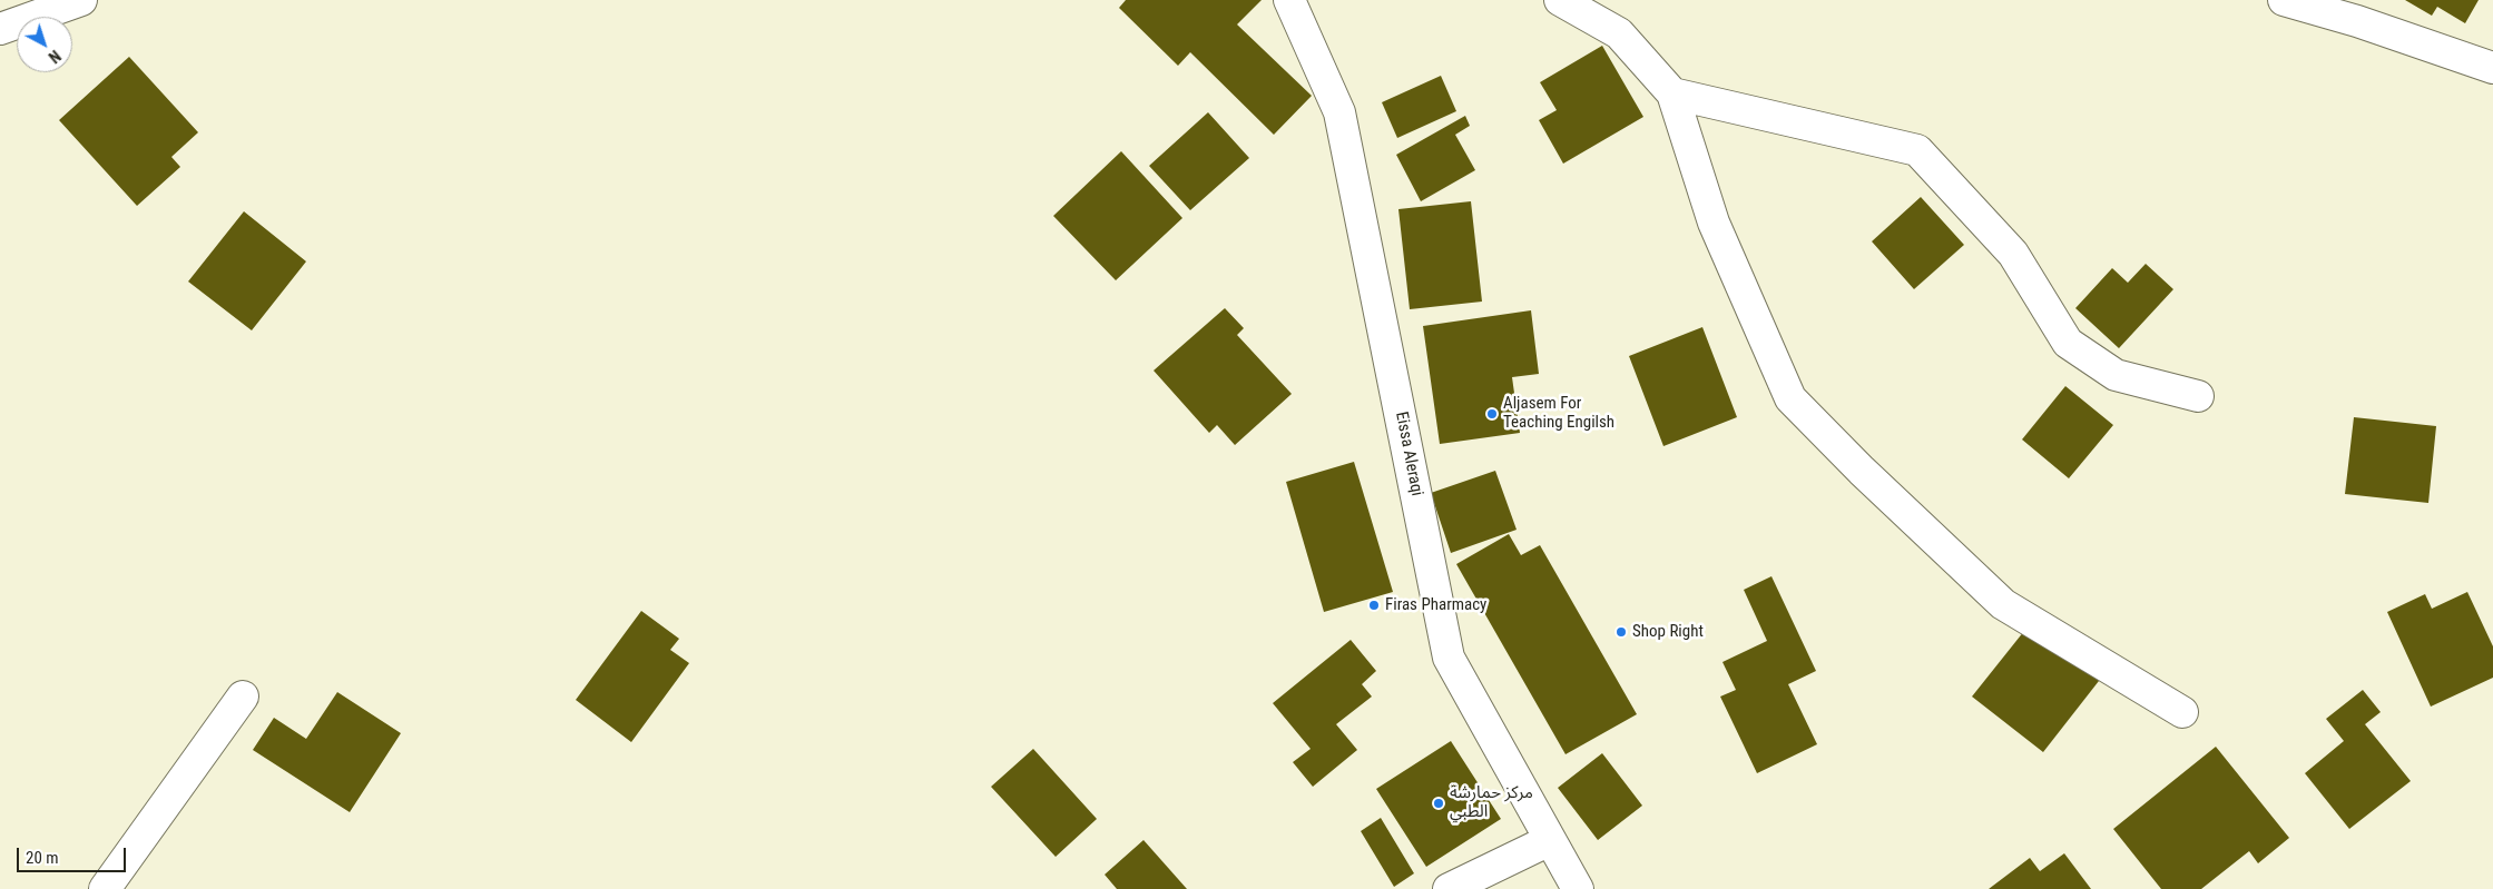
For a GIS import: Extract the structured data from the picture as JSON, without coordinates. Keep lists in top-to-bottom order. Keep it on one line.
{"streets":{"street":["Eissa Aleraqi"]},"places":["Aljasem For Teaching Engilsh","Firas Pharmacy","Shop Right","مركز حمارشة الطبي"],"scale_bar":"20 m","north":"bottom right"}
